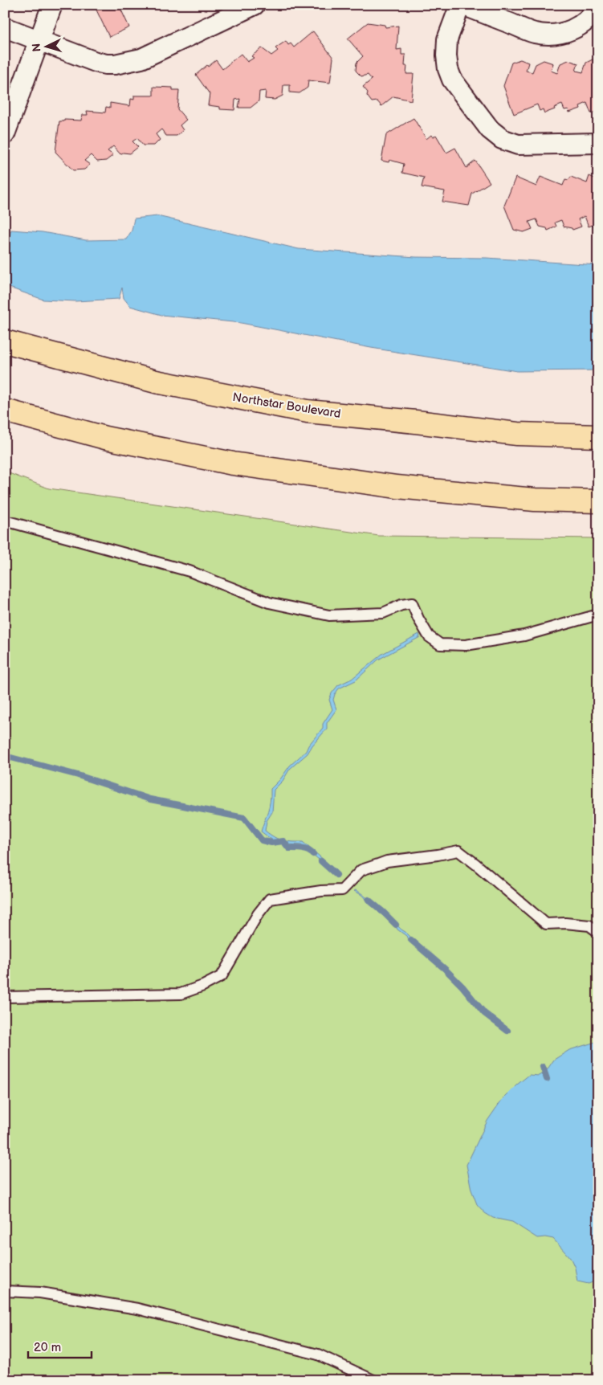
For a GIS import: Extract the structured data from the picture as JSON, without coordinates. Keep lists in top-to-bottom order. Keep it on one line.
{"streets":{"main road":["Northstar Boulevard"]},"scale_bar":"20 m","north":"left"}
